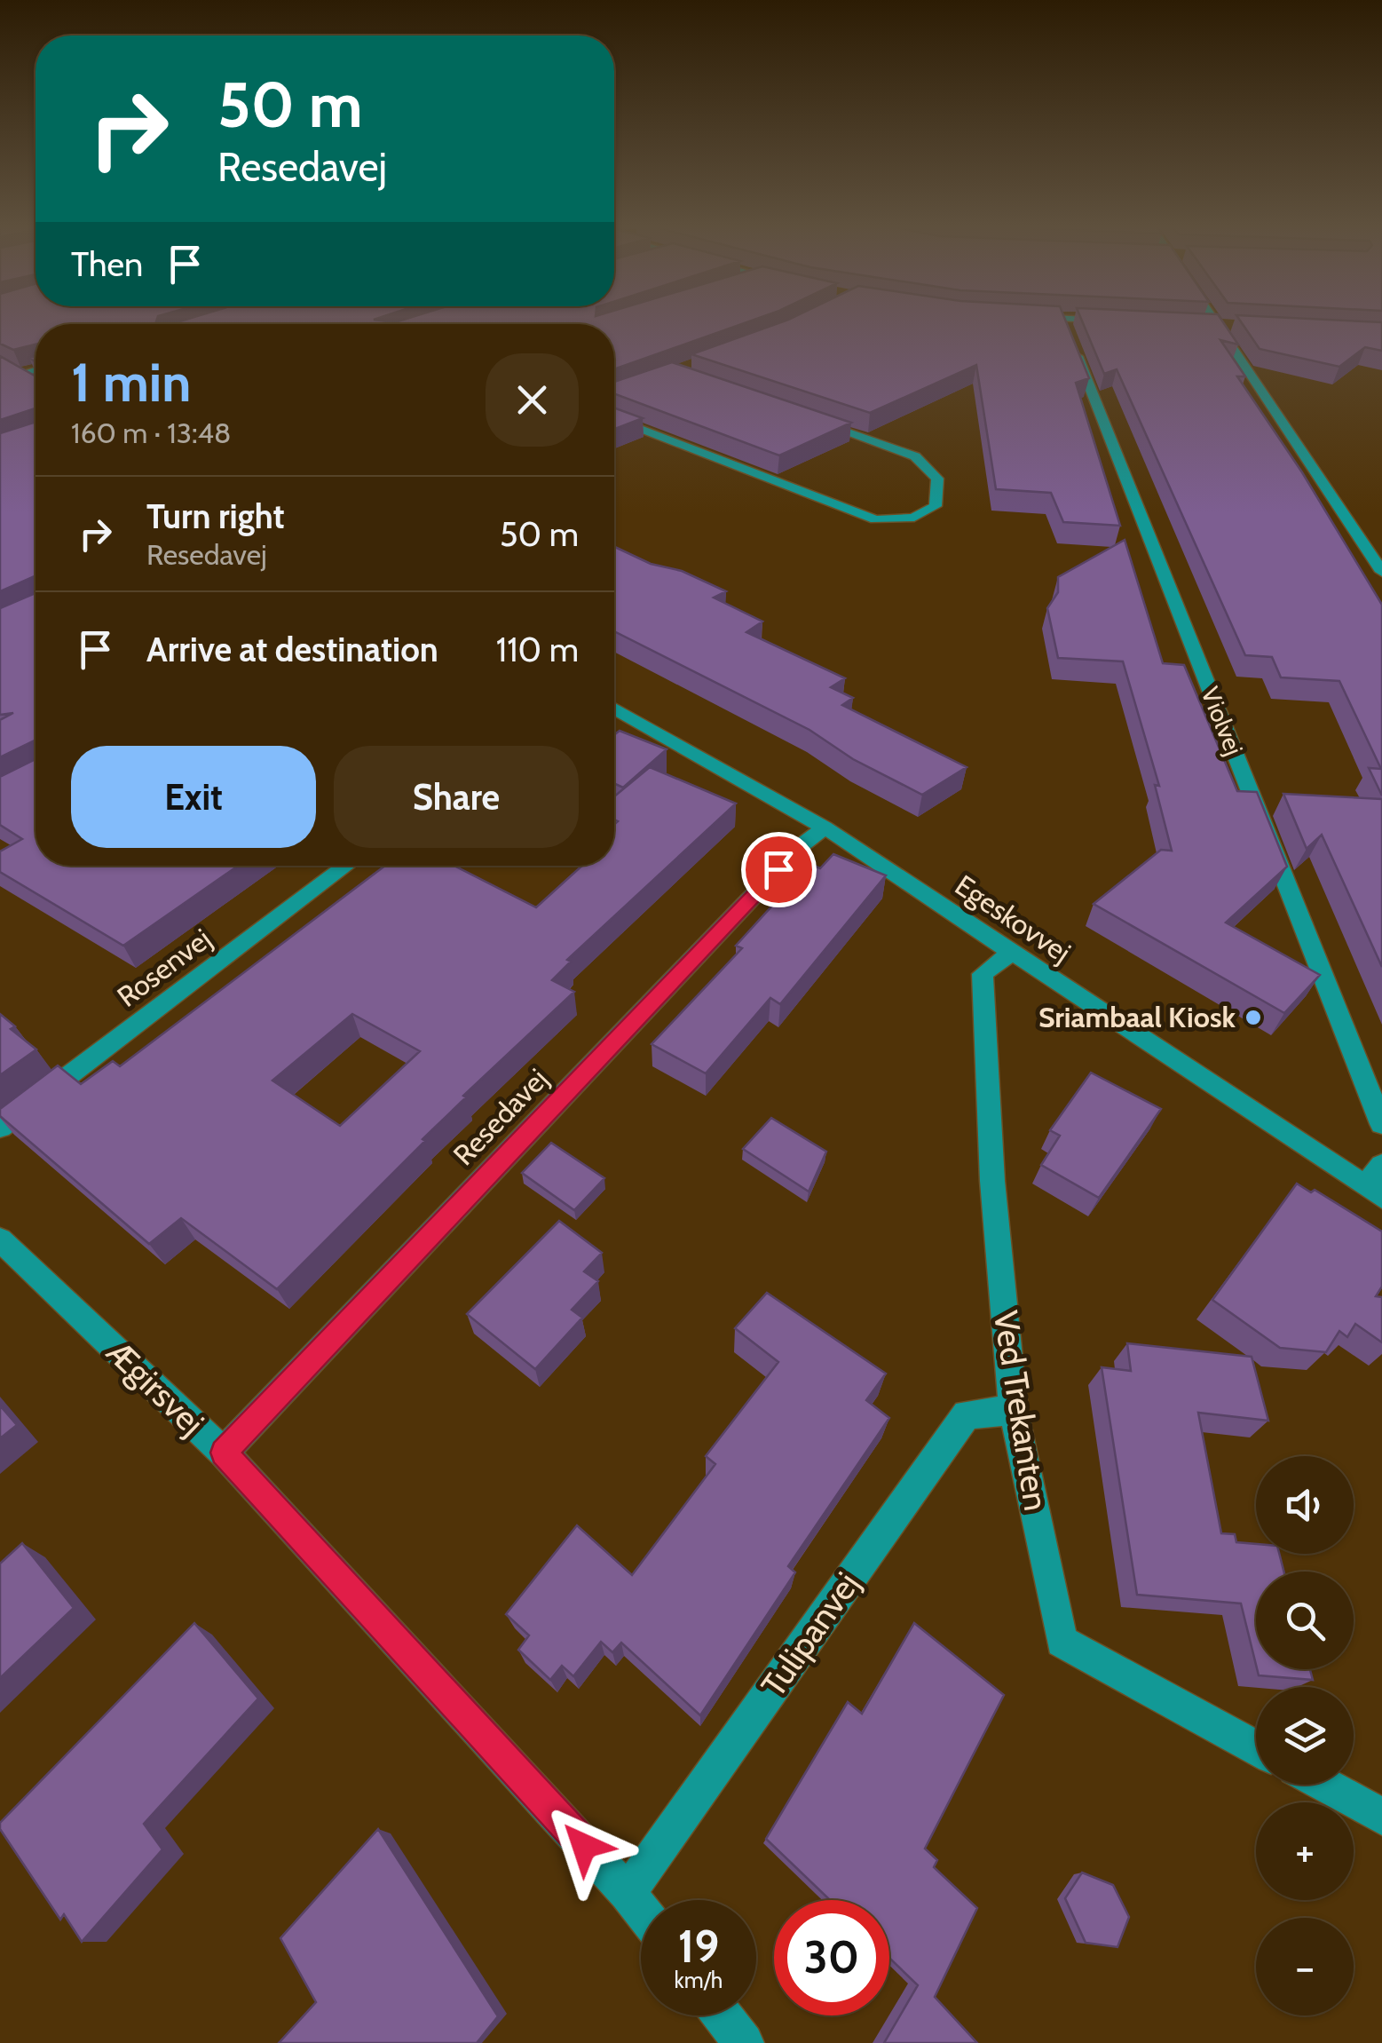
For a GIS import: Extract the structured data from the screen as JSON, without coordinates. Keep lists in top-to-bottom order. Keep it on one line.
{"streets":{"street":["Violvej","Egeskovvej","Rosenvej","Resedavej","Ægirsvej","Ved Trekanten","Tulipanvej"]},"crossings":[["Egeskovvej","Resedavej"],["Egeskovvej","Ved Trekanten"],["Resedavej","Ægirsvej"],["Ægirsvej","Tulipanvej"],["Ved Trekanten","Tulipanvej"]],"places":["Sriambaal Kiosk"],"page":{"turn":["50 m","Resedavej"],"then":"Then","heading":["1 min","160 m · 13:48"],"list":[{"name":"Turn right","note":"Resedavej","value":"50 m"},{"name":"Arrive at destination","value":"110 m"}],"buttons":["Exit","Share"],"map_buttons":["+","−"],"speed":"19 km/h","limit":"30"}}
